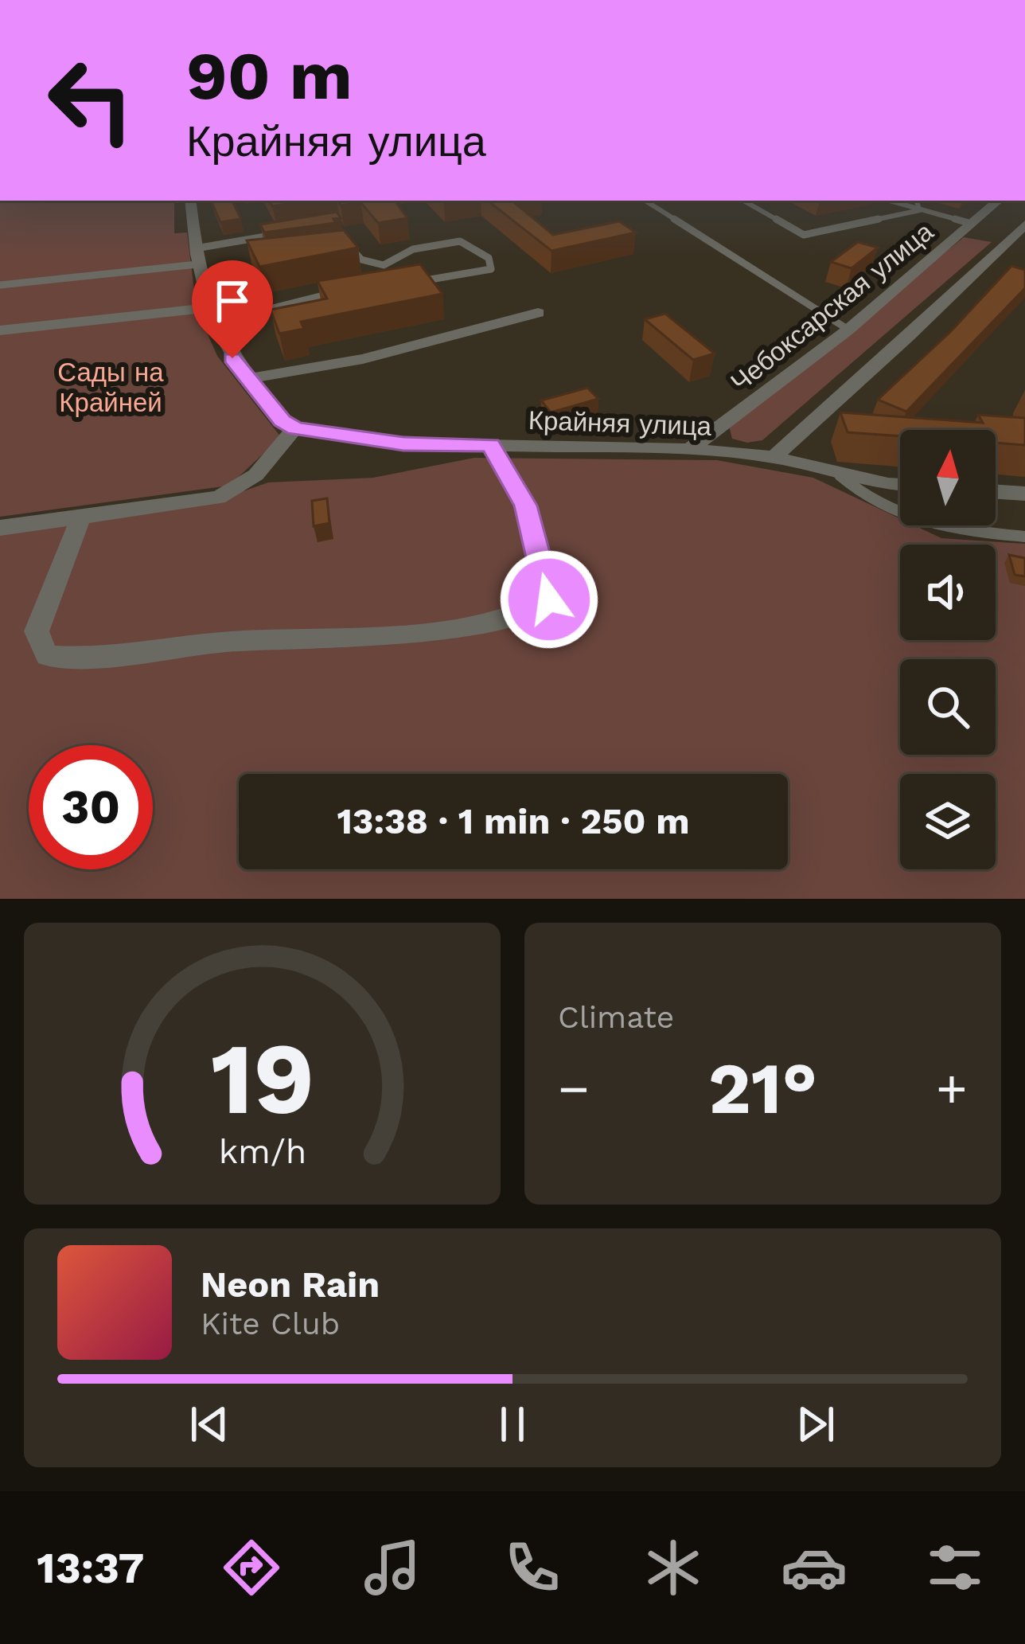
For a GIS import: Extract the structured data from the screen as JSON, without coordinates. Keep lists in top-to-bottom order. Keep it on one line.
{"streets":{"street":["Чебоксарская улица","Крайняя улица"]},"crossings":[["Чебоксарская улица","Крайняя улица"]],"parks":["Сады на Крайней"],"north":"top","page":{"turn":["90 m","Крайняя улица"],"limit":"30","trip":"13:38 · 1 min · 250 m","tile":"Climate","heat":["−","21°","+"],"song":["Neon Rain","Kite Club"],"tabs":"13:37","gauge":["19","km/h"]}}
